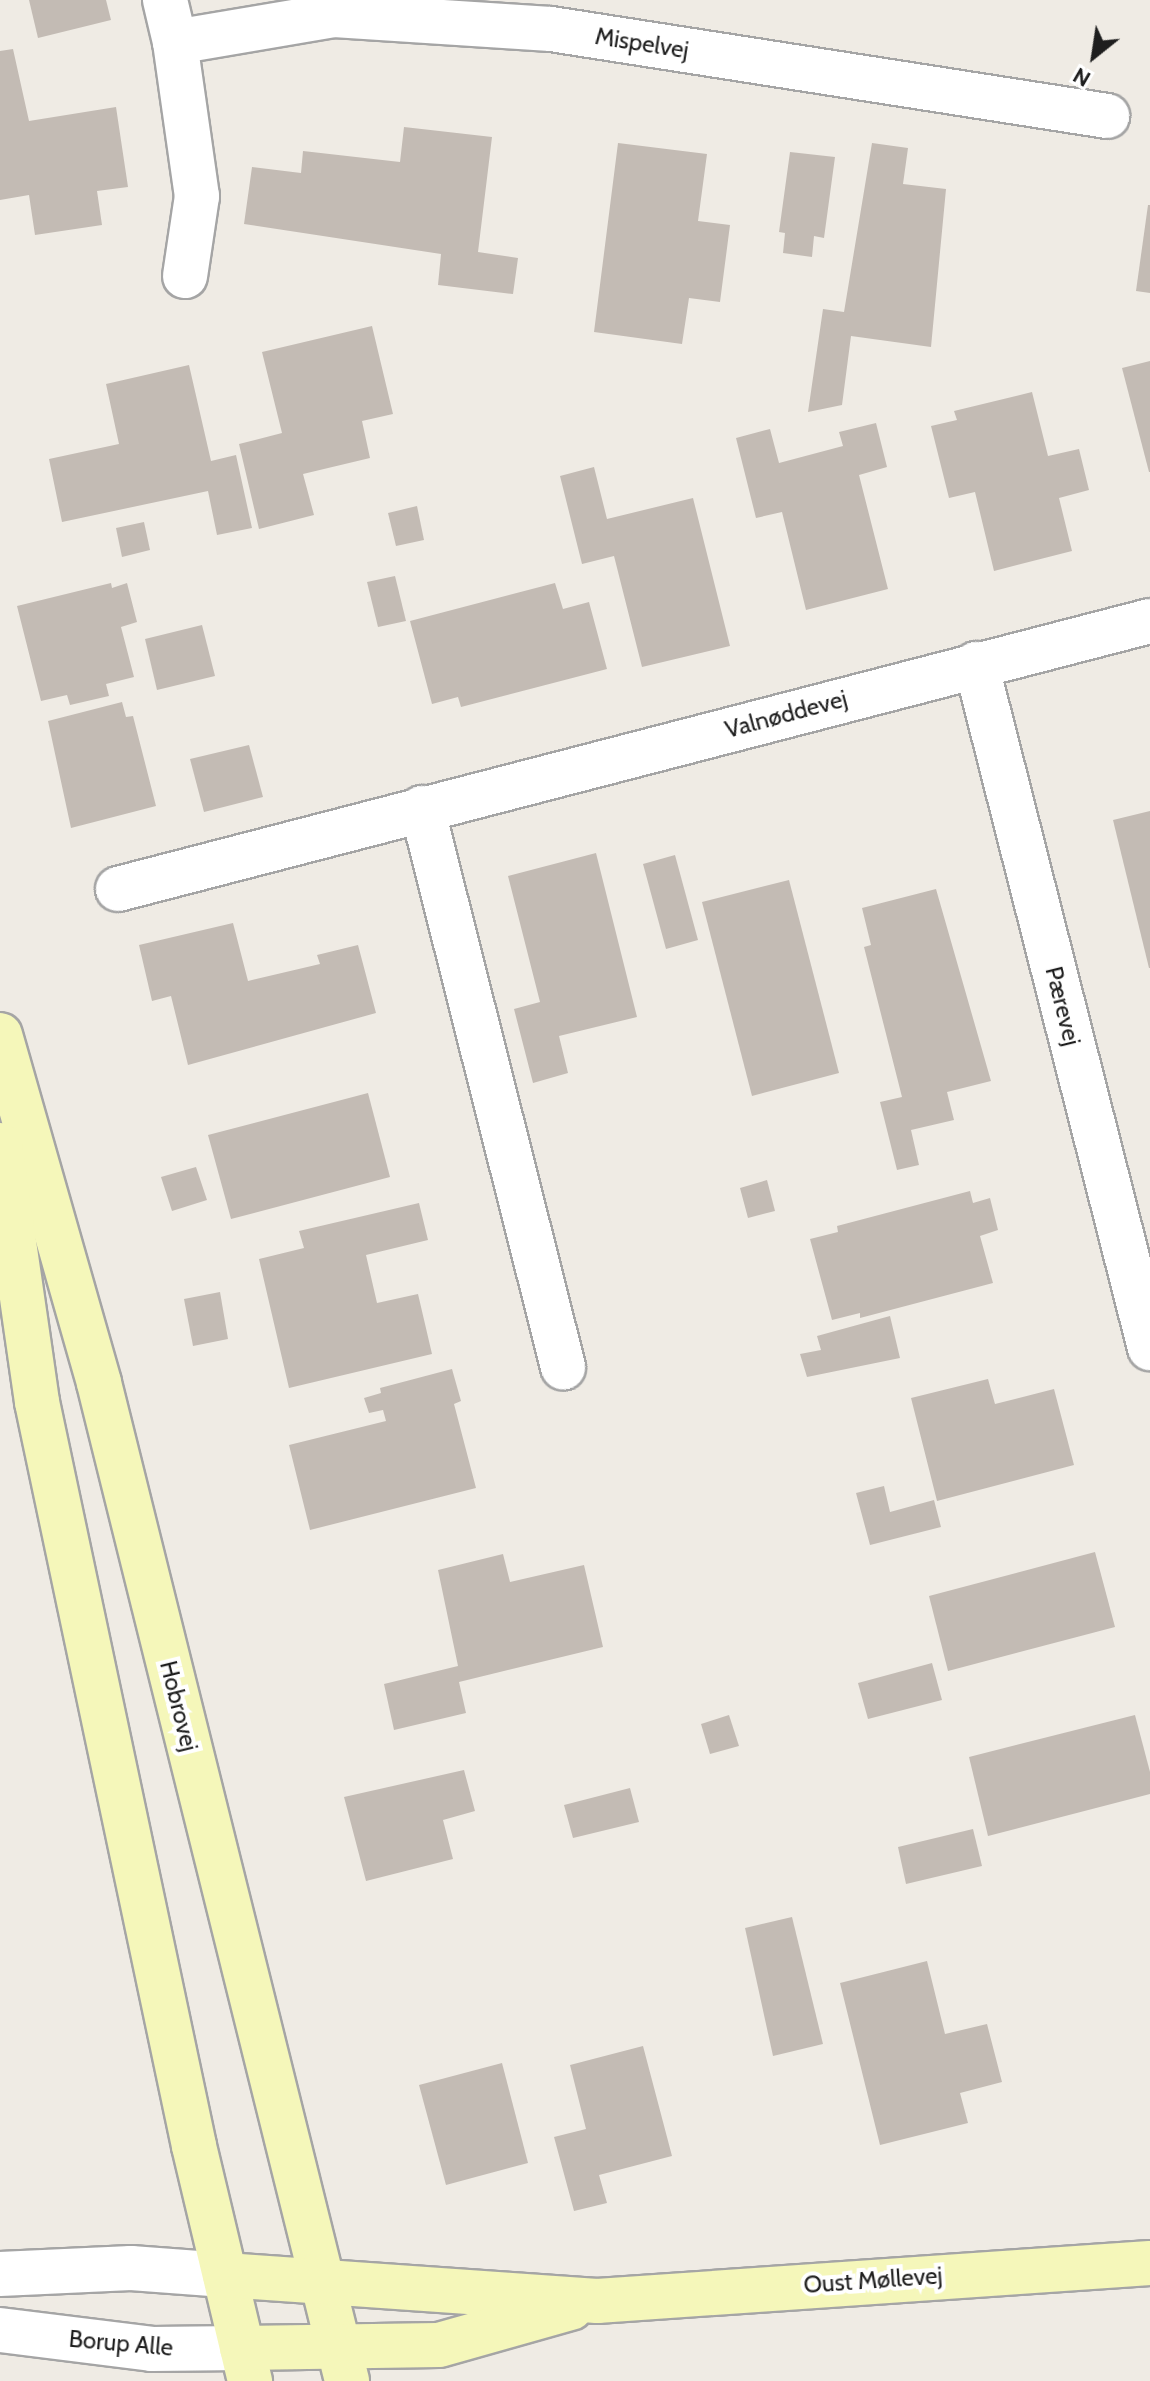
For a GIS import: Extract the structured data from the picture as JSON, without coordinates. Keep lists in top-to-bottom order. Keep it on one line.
{"streets":{"main road":["Hobrovej","Oust Møllevej"],"street":["Mispelvej","Valnøddevej","Pærevej","Borup Alle"]},"crossings":[["Valnøddevej","Pærevej"],["Hobrovej","Oust Møllevej"],["Oust Møllevej","Borup Alle"]],"north":"bottom left"}
